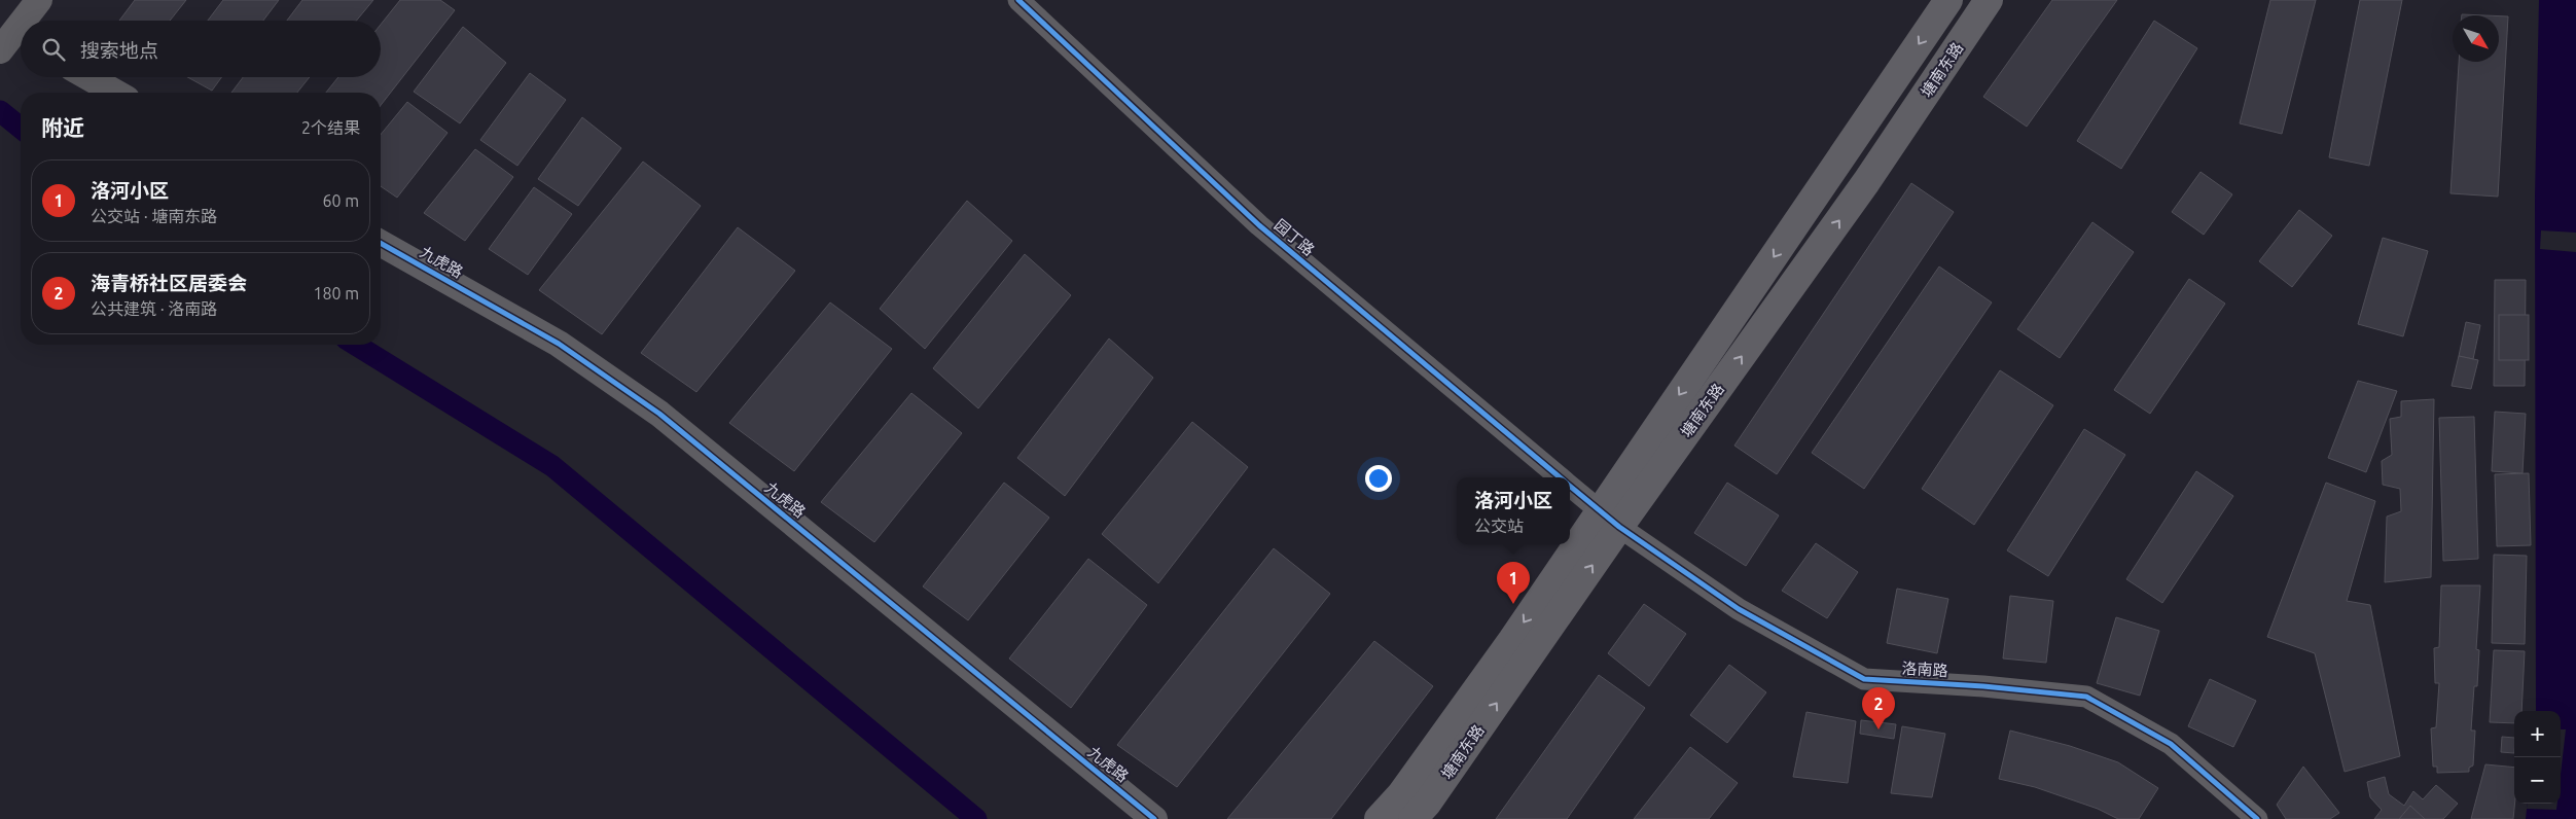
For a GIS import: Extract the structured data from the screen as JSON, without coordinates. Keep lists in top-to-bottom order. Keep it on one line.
{"streets":{"main road":["塘南东路"],"street":["园丁路","九虎路","洛南路"]},"crossings":[["塘南东路","园丁路"],["塘南东路","洛南路"],["园丁路","洛南路"]],"north":"bottom right","page":{"search":"搜索地点","heading":["附近","2个结果"],"list":[{"mark":"1","name":"洛河小区","note":"公交站 · 塘南东路","value":"60 m"},{"mark":"2","name":"海青桥社区居委会","note":"公共建筑 · 洛南路","value":"180 m"}],"popup":["洛河小区","公交站"],"pins":["1","2"],"map_buttons":["+","−"]}}
